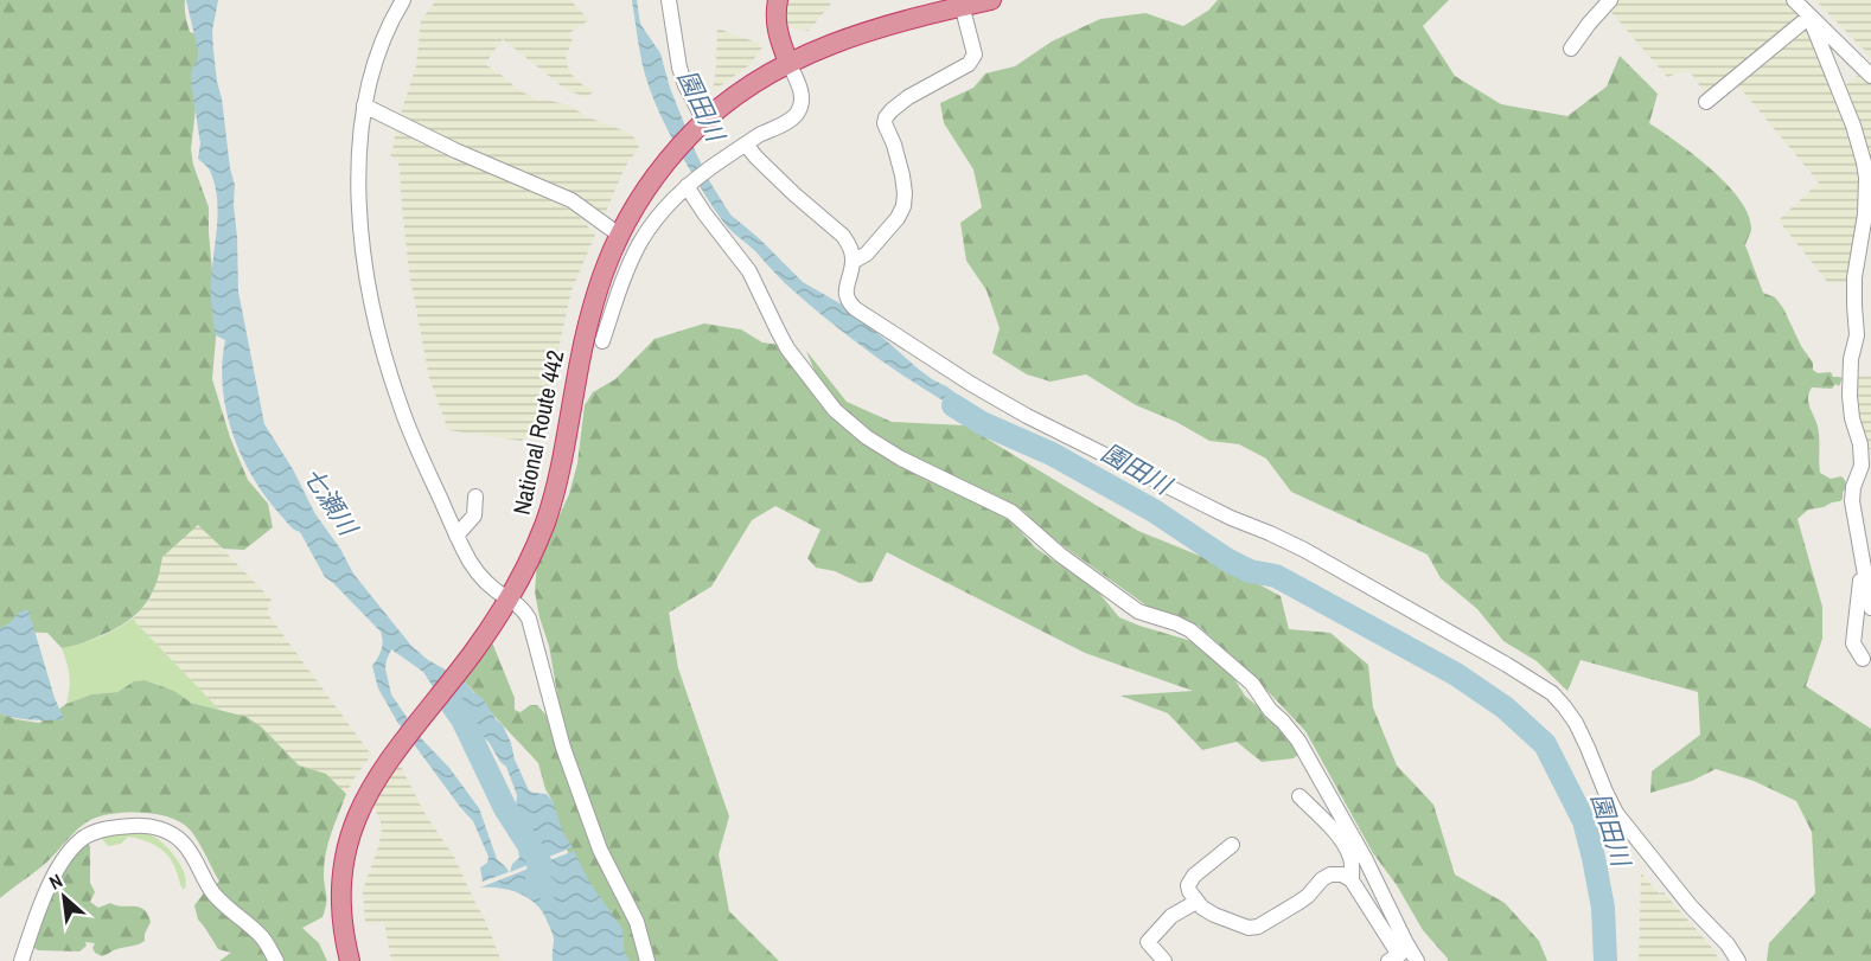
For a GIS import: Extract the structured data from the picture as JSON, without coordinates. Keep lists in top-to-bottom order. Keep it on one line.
{"streets":{"highway":["National Route 442"]},"water":["園田川","七瀬川"],"north":"top left"}
